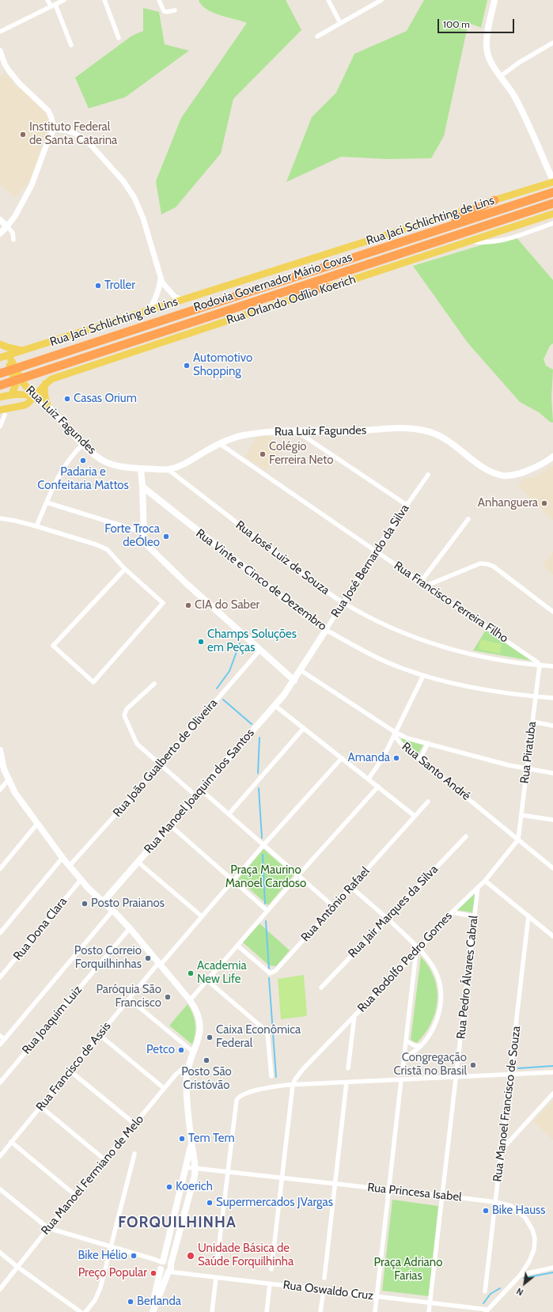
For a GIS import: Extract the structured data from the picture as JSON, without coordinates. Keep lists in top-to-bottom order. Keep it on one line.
{"streets":{"highway":["Rodovia Governador Mário Covas"],"main road":["Rua Jaci Schlichting de Lins","Rua Orlando Odílio Koerich","Rua Luiz Fagundes","Rua José Bernardo da Silva","Rua Vinte e Cinco de Dezembro","Rua Manoel Joaquim dos Santos"],"street":["Rua José Luiz de Souza","Rua Francisco Ferreira Filho","Rua Piratuba","Rua João Gualberto de Oliveira","Rua Santo André","Rua Antônio Rafael","Rua Jair Marques da Silva","Rua Dona Clara","Rua Rodolfo Pedro Gomes","Rua Pedro Álvares Cabral","Rua Joaquim Luiz","Rua Francisco de Assis","Rua Manoel Francisco de Souza","Rua Manoel Fermiano de Melo","Rua Princesa Isabel","Rua Oswaldo Cruz"]},"crossings":[["Rua Jaci Schlichting de Lins","Rua Luiz Fagundes"],["Rua Orlando Odílio Koerich","Rua Luiz Fagundes"],["Rua Luiz Fagundes","Rua José Luiz de Souza"],["Rua Luiz Fagundes","Rua Francisco Ferreira Filho"],["Rua José Luiz de Souza","Rua José Bernardo da Silva"],["Rua José Luiz de Souza","Rua Francisco Ferreira Filho"],["Rua José Luiz de Souza","Rua Piratuba"],["Rua José Bernardo da Silva","Rua Vinte e Cinco de Dezembro"],["Rua José Bernardo da Silva","Rua Francisco Ferreira Filho"],["Rua José Bernardo da Silva","Rua Santo André"],["Rua José Bernardo da Silva","Rua Manoel Joaquim dos Santos"],["Rua Vinte e Cinco de Dezembro","Rua Piratuba"],["Rua Francisco Ferreira Filho","Rua Piratuba"],["Rua Piratuba","Rua Santo André"],["Rua Piratuba","Rua Rodolfo Pedro Gomes"],["Rua Santo André","Rua Rodolfo Pedro Gomes"],["Rua Rodolfo Pedro Gomes","Rua Pedro Álvares Cabral"],["Rua Pedro Álvares Cabral","Rua Princesa Isabel"],["Rua Pedro Álvares Cabral","Rua Oswaldo Cruz"],["Rua Manoel Francisco de Souza","Rua Princesa Isabel"],["Rua Princesa Isabel","Rua Oswaldo Cruz"]],"districts":["FORQUILHINHA"],"parks":["Praça Maurino Manoel Cardoso","Praça Adriano Farias"],"places":["Instituto Federal de Santa Catarina","Troller","Automotivo Shopping","Casas Orium","Colégio Ferreira Neto","Padaria e Confeitaria Mattos","Anhanguera","Forte Troca deÓleo","CIA do Saber","Champs Soluções em Peças","Amanda","Posto Praianos","Posto Correio Forquilhinhas","Academia New Life","Paróquia São Francisco","Caixa Econômica Federal","Petco","Posto São Cristóvão","Congregação Cristã no Brasil","Tem Tem","Koerich","Supermercados JVargas","Bike Hauss","Bike Hélio","Unidade Básica de Saúde Forquilhinha","Preço Popular","Berlanda"],"scale_bar":"100 m","north":"bottom left"}
